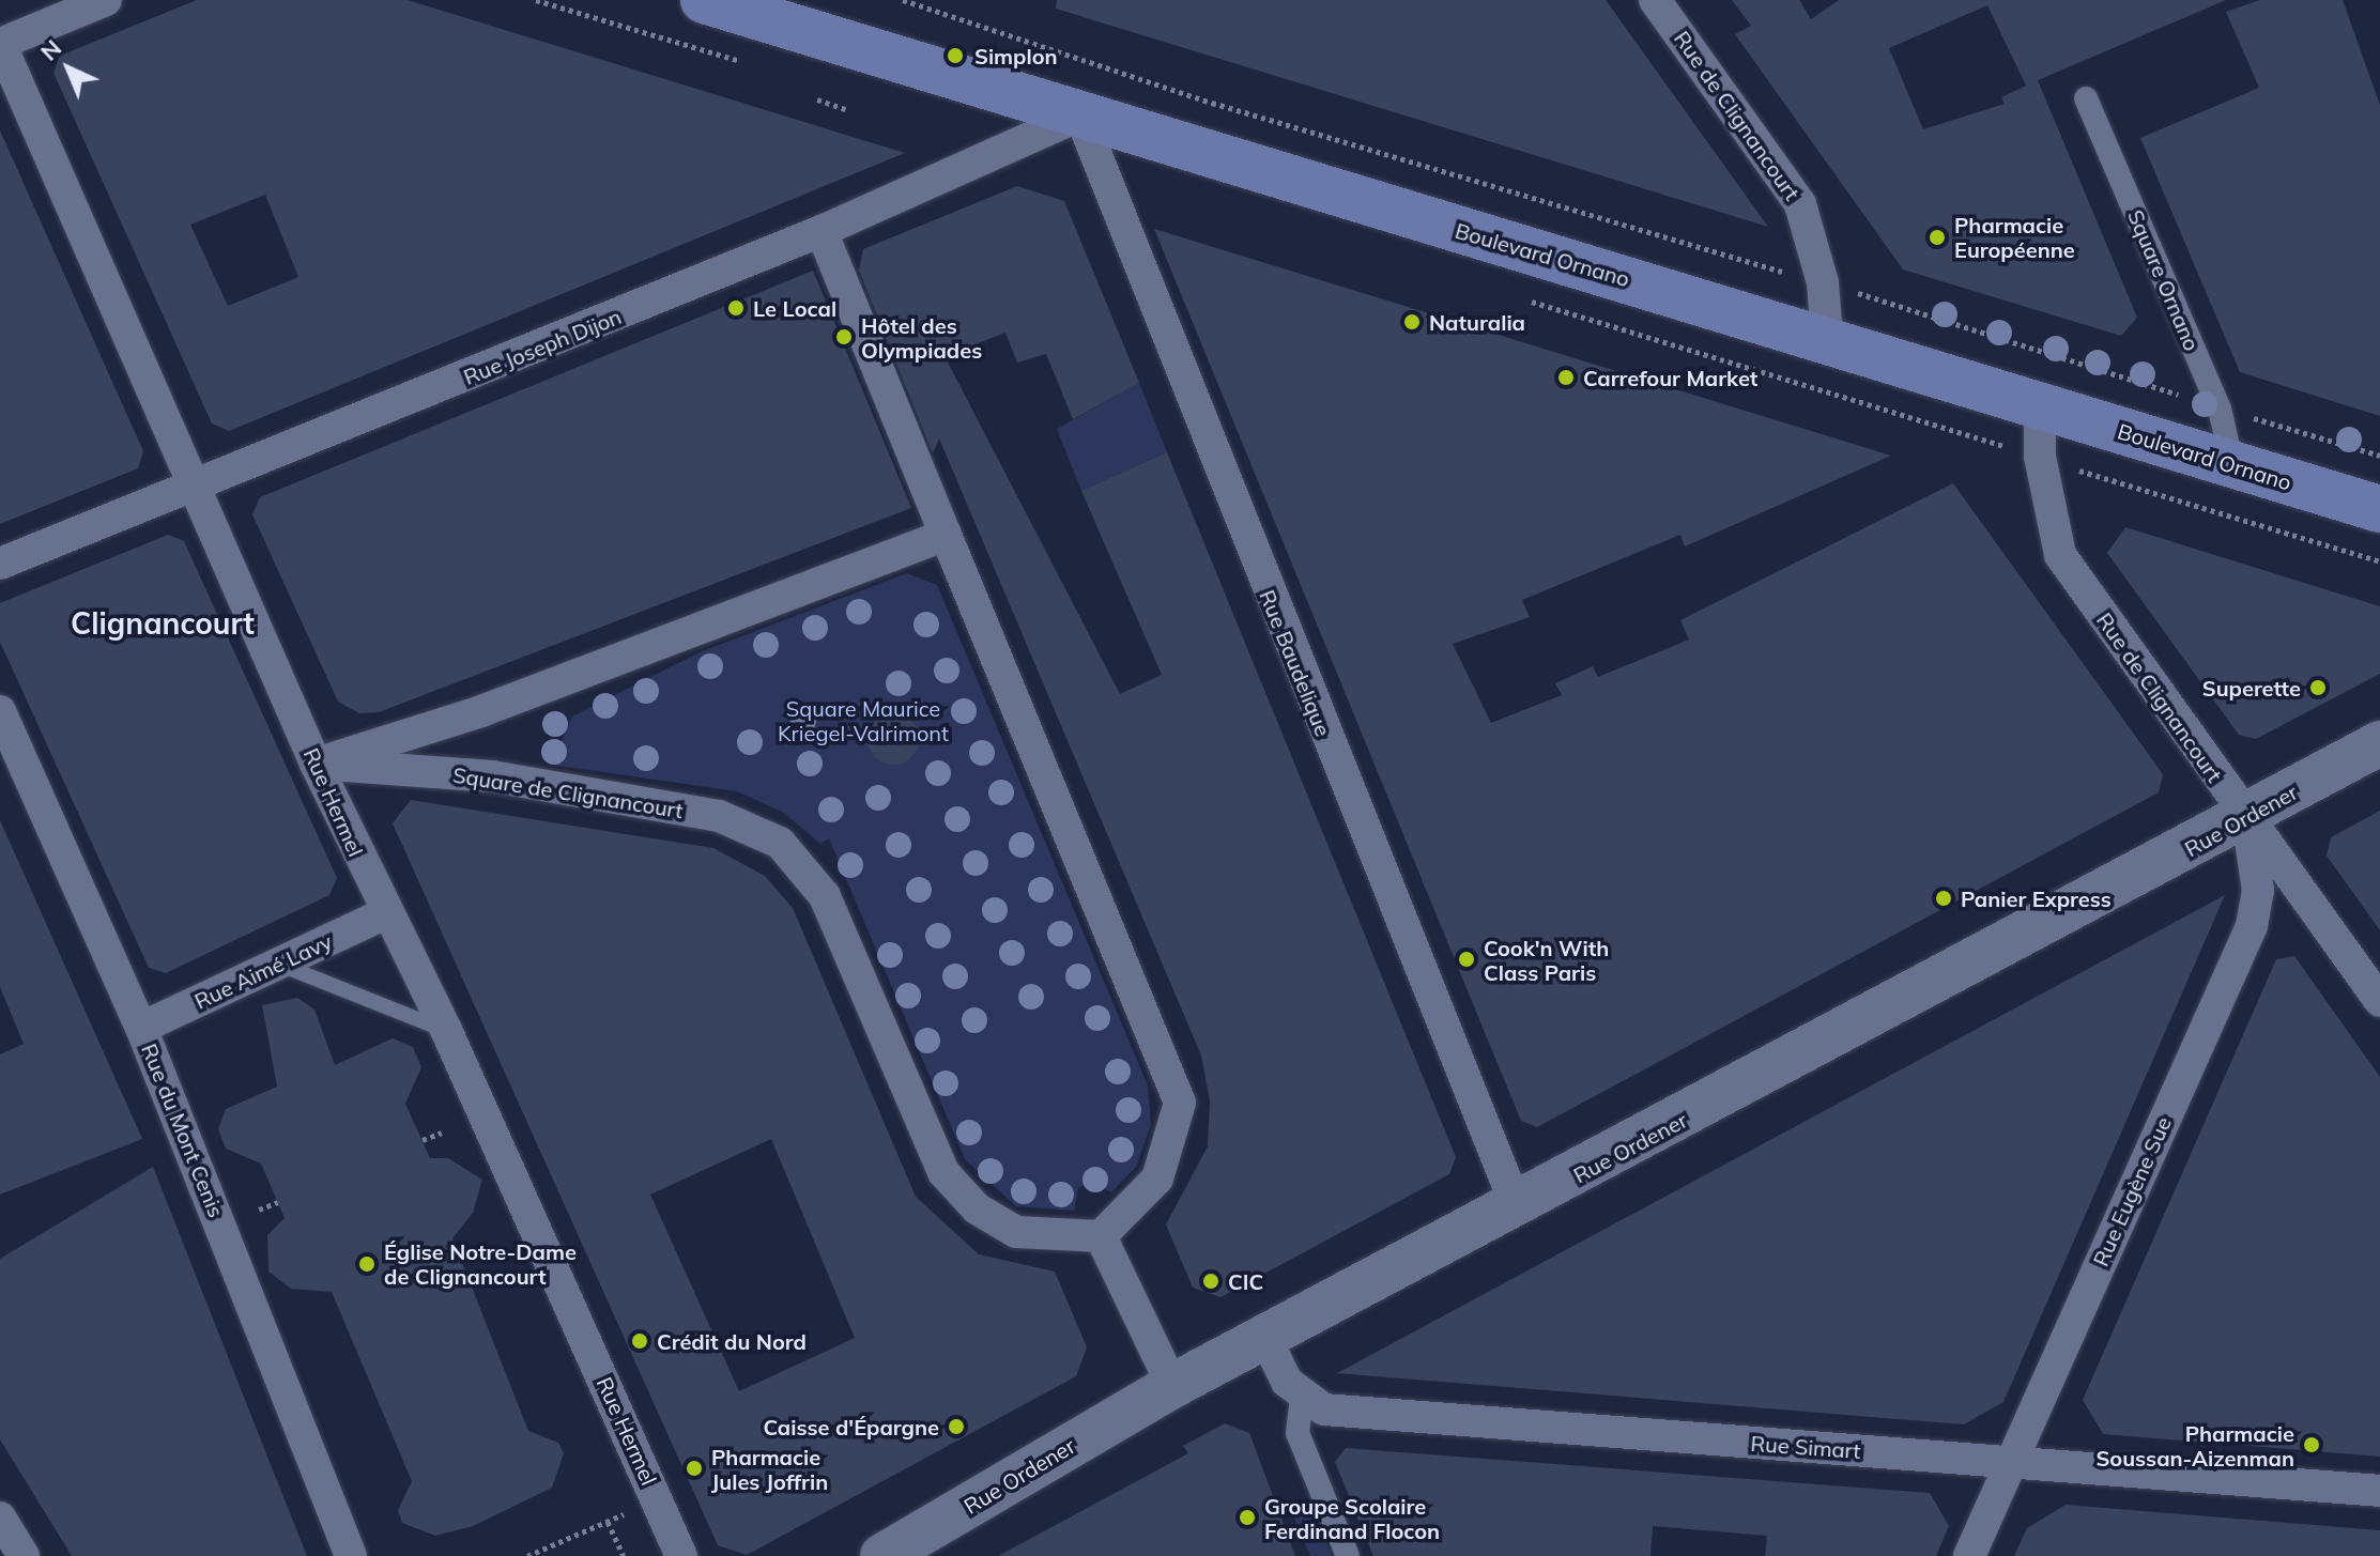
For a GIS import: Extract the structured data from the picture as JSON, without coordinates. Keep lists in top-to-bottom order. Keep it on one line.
{"streets":{"main road":["Boulevard Ornano","Rue Ordener"],"street":["Rue de Clignancourt","Square Ornano","Rue Joseph Dijon","Rue Baudelique","Square de Clignancourt","Rue Hermel","Rue Aimé Lavy","Rue du Mont Cenis","Rue Eugène Sue","Rue Simart"]},"crossings":[["Rue de Clignancourt","Boulevard Ornano"],["Rue de Clignancourt","Rue Ordener"],["Rue de Clignancourt","Rue Eugène Sue"],["Boulevard Ornano","Square Ornano"],["Boulevard Ornano","Rue Joseph Dijon"],["Boulevard Ornano","Rue Baudelique"],["Rue Joseph Dijon","Rue Baudelique"],["Rue Joseph Dijon","Rue Hermel"],["Rue Baudelique","Rue Ordener"],["Square de Clignancourt","Rue Hermel"],["Rue Hermel","Rue Aimé Lavy"],["Rue Ordener","Rue Eugène Sue"],["Rue Aimé Lavy","Rue du Mont Cenis"],["Rue Eugène Sue","Rue Simart"]],"districts":["Clignancourt"],"parks":["Square Maurice Kriegel-Valrimont"],"places":["Simplon","Pharmacie Européenne","Le Local","Naturalia","Hôtel des Olympiades","Carrefour Market","Superette","Panier Express","Cook'n With Class Paris","Église Notre-Dame de Clignancourt","CIC","Crédit du Nord","Caisse d'Épargne","Pharmacie Soussan-Aizenman","Pharmacie Jules Joffrin","Groupe Scolaire Ferdinand Flocon"],"north":"top left"}
